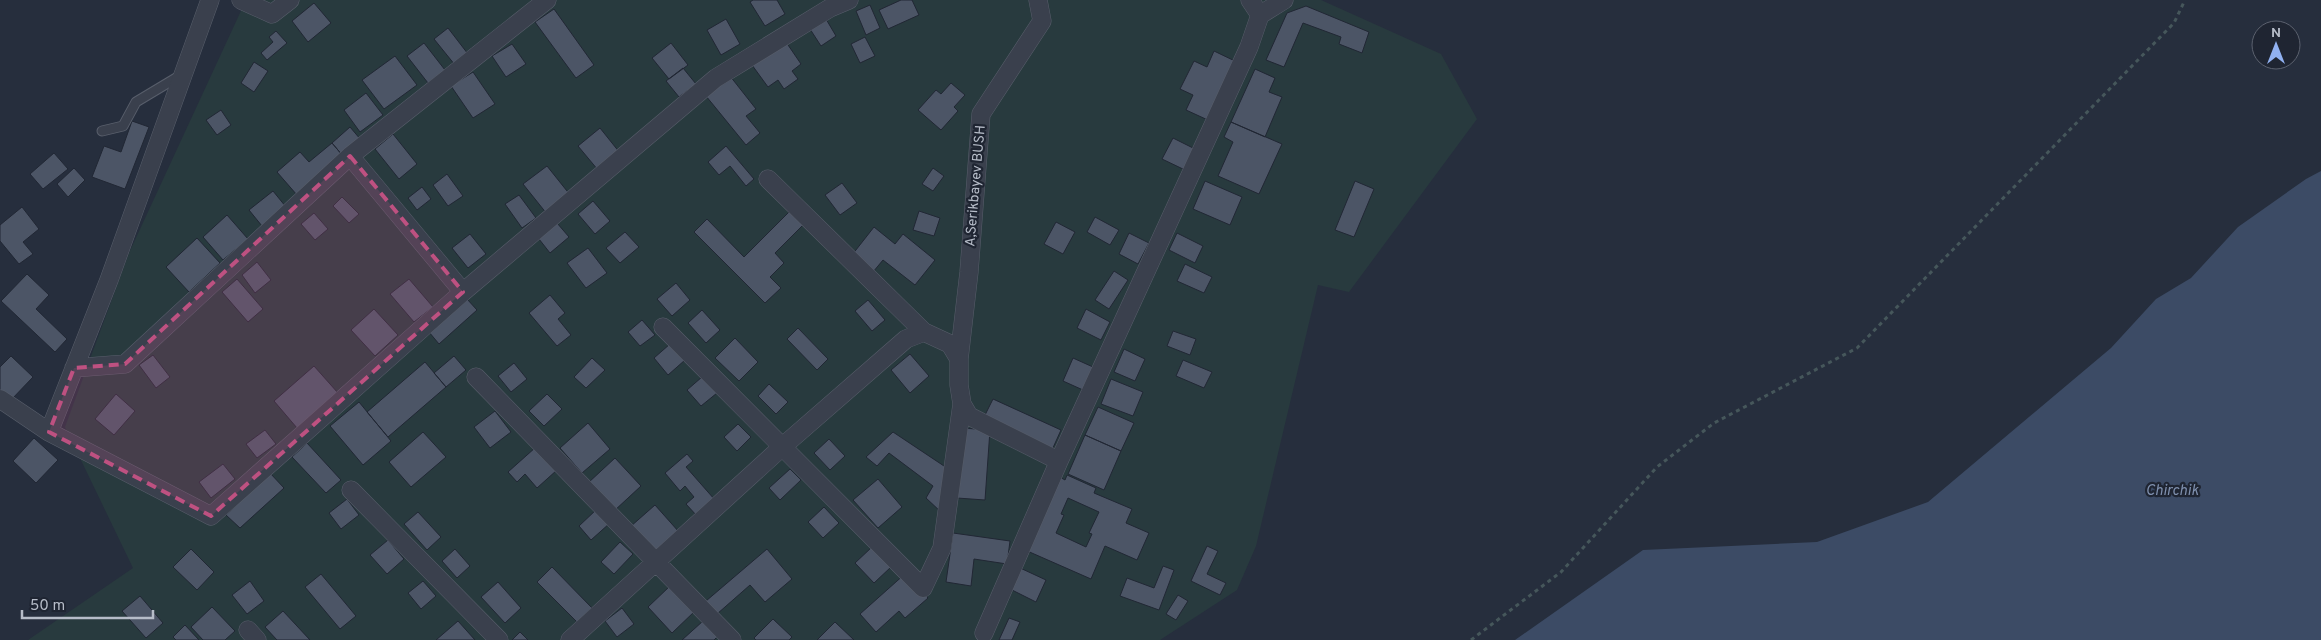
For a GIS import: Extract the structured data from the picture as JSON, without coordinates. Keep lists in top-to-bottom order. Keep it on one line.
{"streets":{"street":["A,Serikbayev BUSH"]},"water":["Chirchik"],"scale_bar":"50 m","north":"top"}
